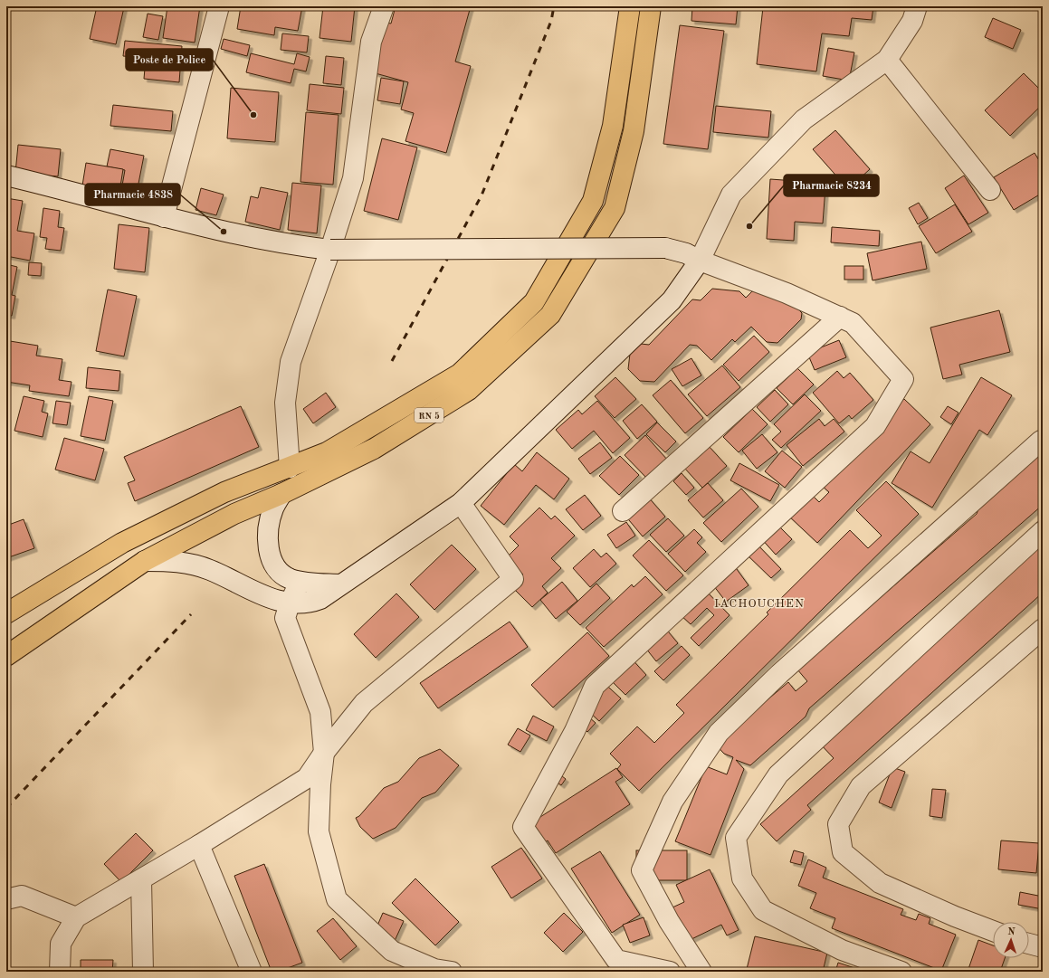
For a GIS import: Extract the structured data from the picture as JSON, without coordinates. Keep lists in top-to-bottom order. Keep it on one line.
{"streets":{"highway":["RN 5"]},"districts":["IACHOUCHEN"],"places":["Poste de Police","Pharmacie 8234","Pharmacie 4838"],"north":"top"}
